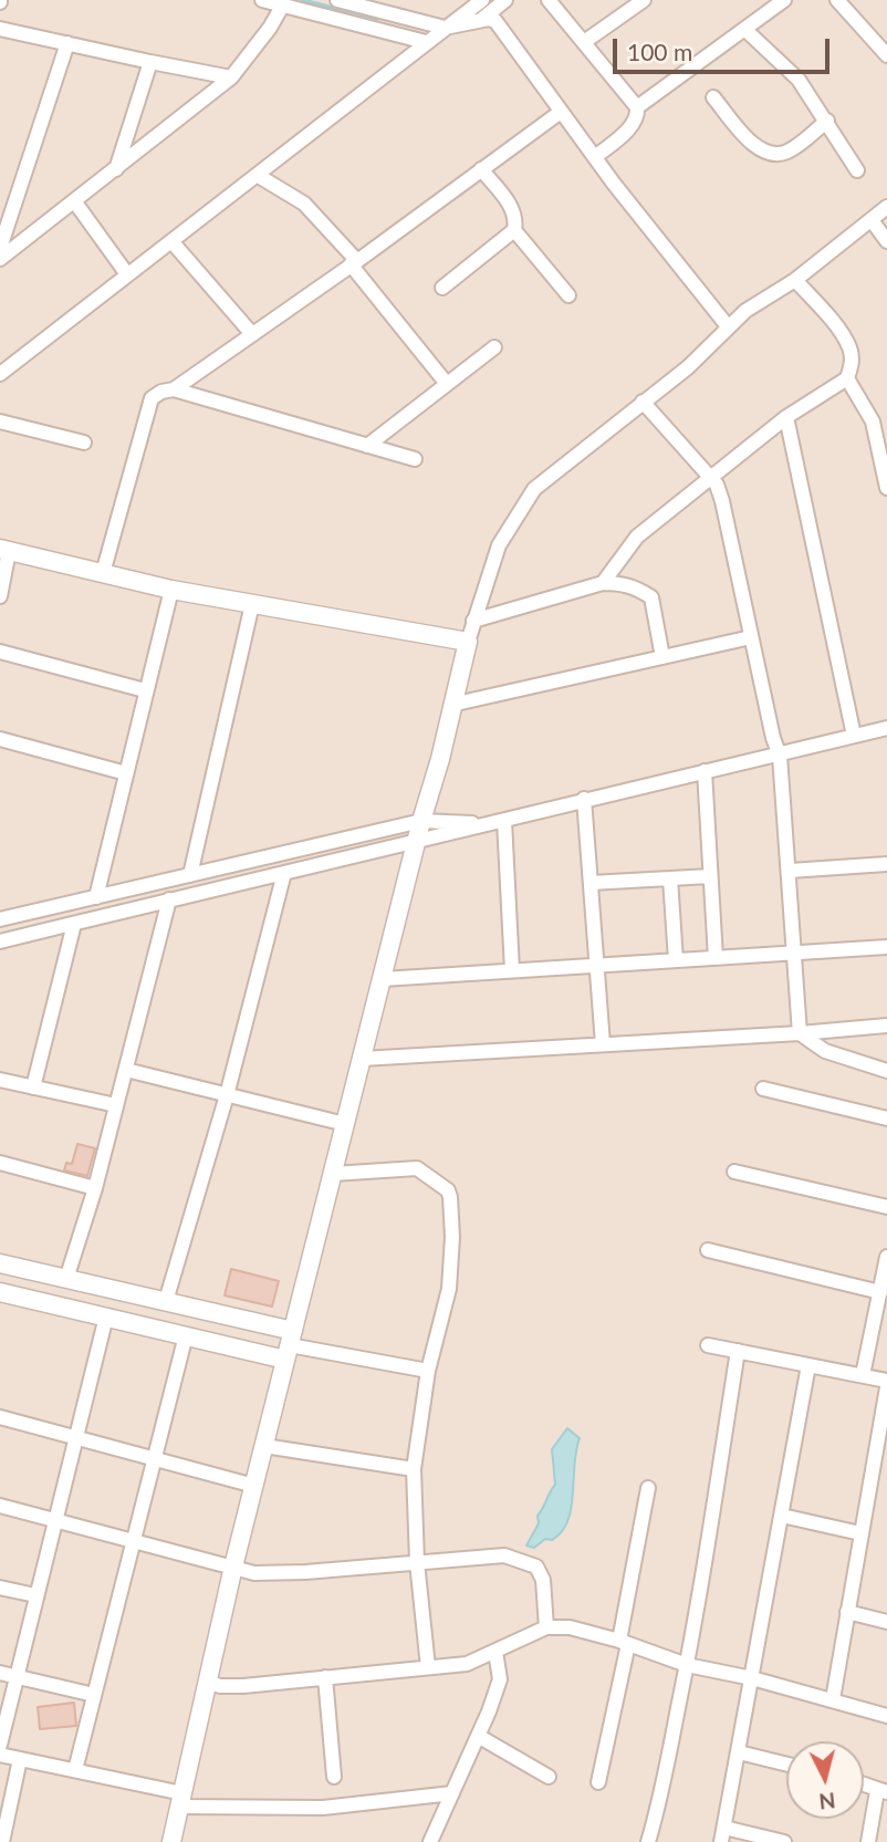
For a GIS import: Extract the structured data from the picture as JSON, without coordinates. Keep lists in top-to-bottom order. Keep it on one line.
{"scale_bar":"100 m","north":"bottom"}
